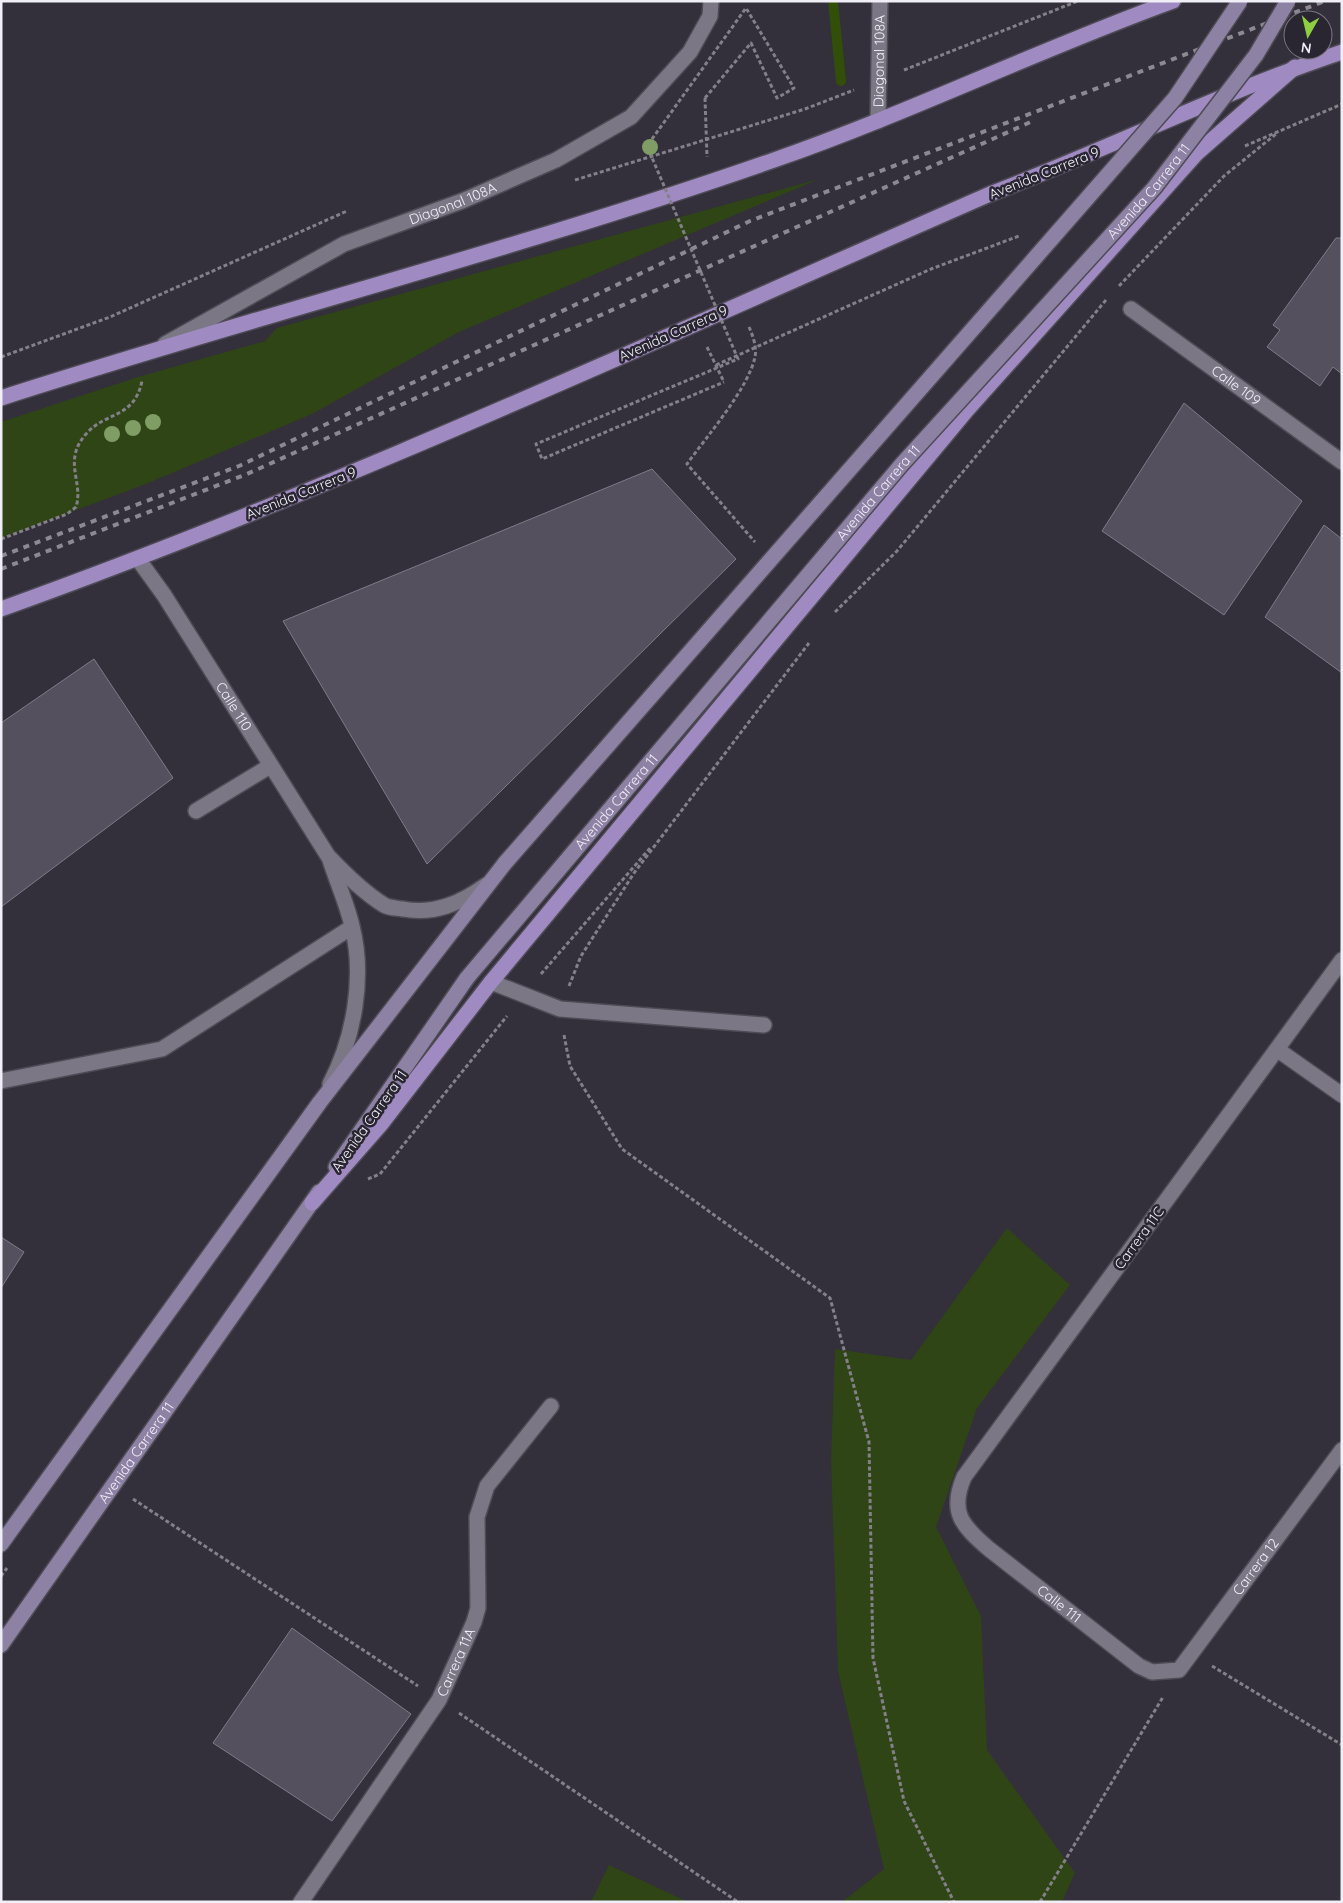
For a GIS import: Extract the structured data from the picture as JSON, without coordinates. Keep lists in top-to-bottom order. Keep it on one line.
{"streets":{"main road":["Avenida Carrera 9","Avenida Carrera 11"],"street":["Diagonal 108A","Calle 109","Calle 110","Carrera 11C","Carrera 12","Calle 111","Carrera 11A"]},"crossings":[["Avenida Carrera 9","Calle 110"],["Carrera 11C","Calle 111"],["Carrera 12","Calle 111"]],"north":"bottom"}
